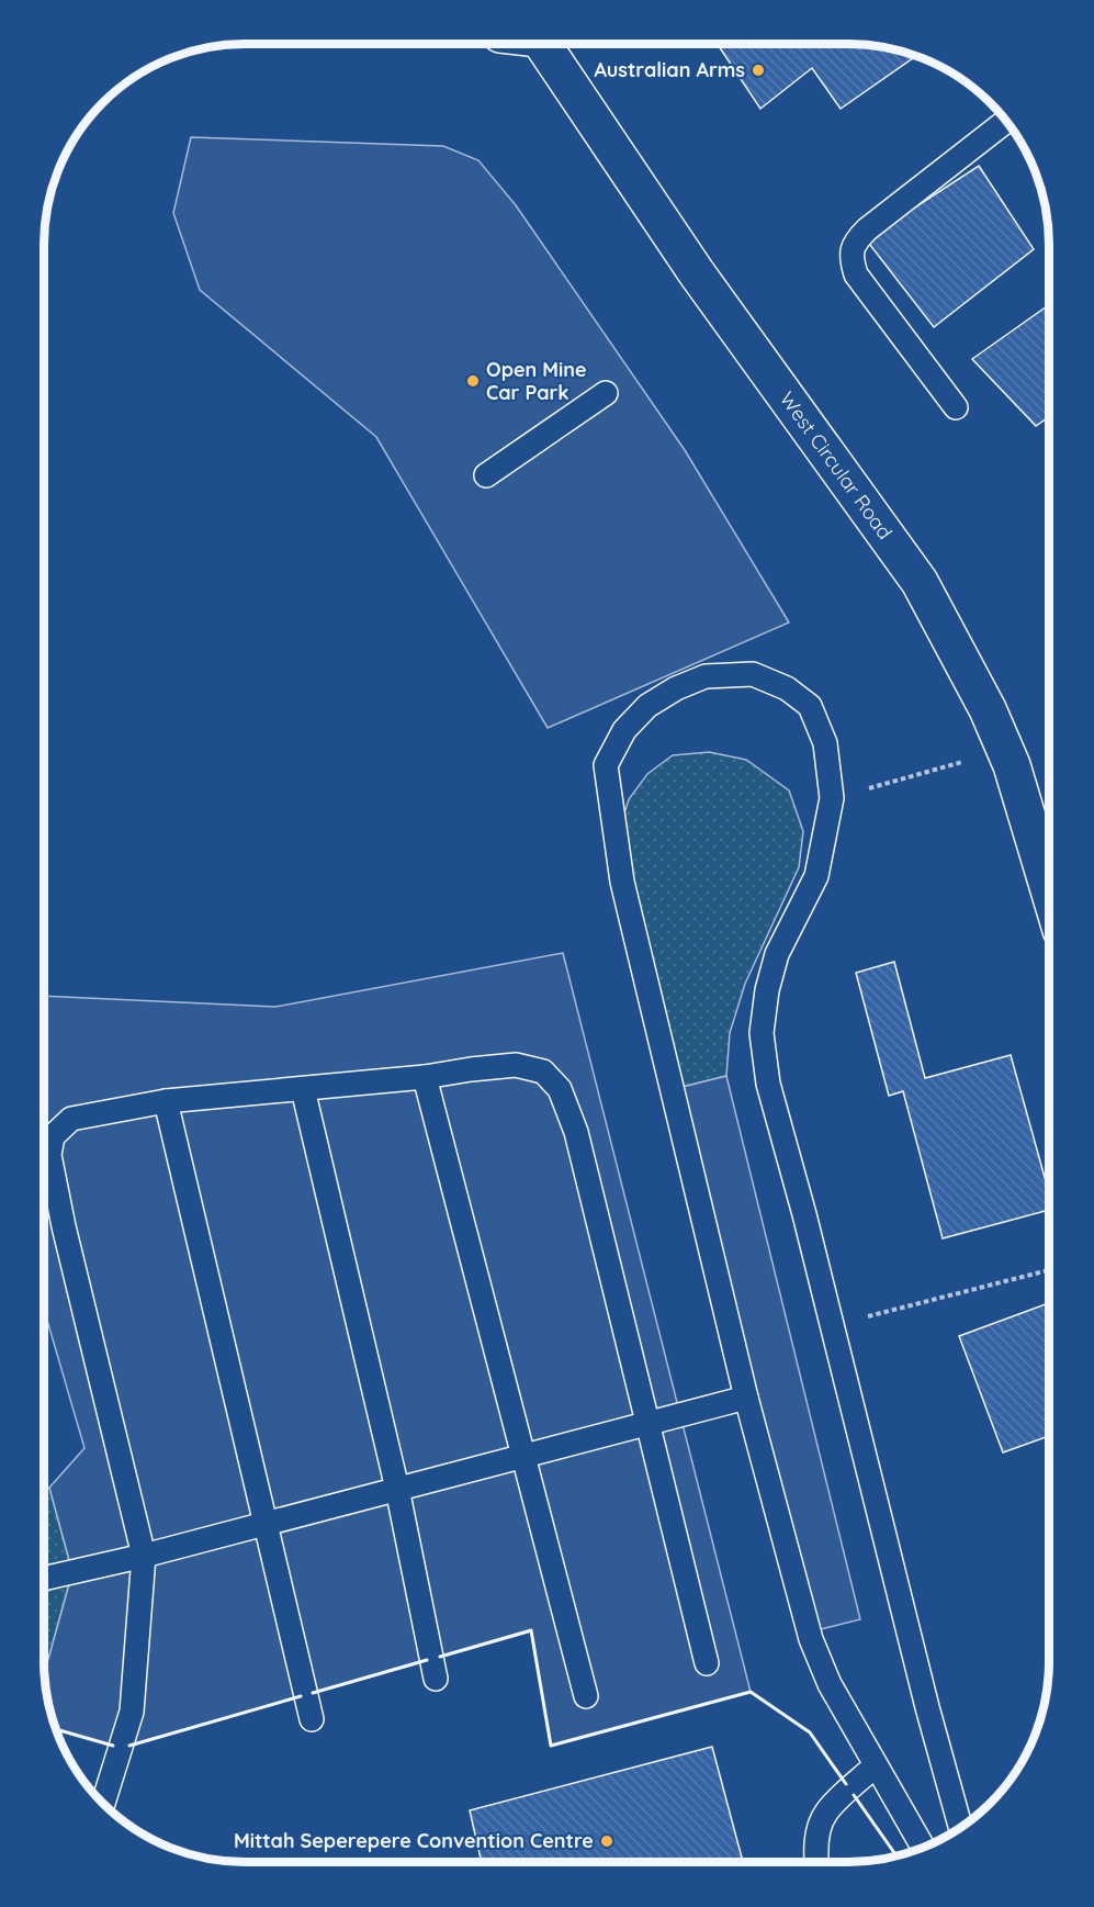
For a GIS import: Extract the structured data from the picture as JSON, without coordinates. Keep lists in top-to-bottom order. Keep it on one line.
{"streets":{"street":["West Circular Road"]},"places":["Australian Arms","Open Mine Car Park","Mittah Seperepere Convention Centre"]}
